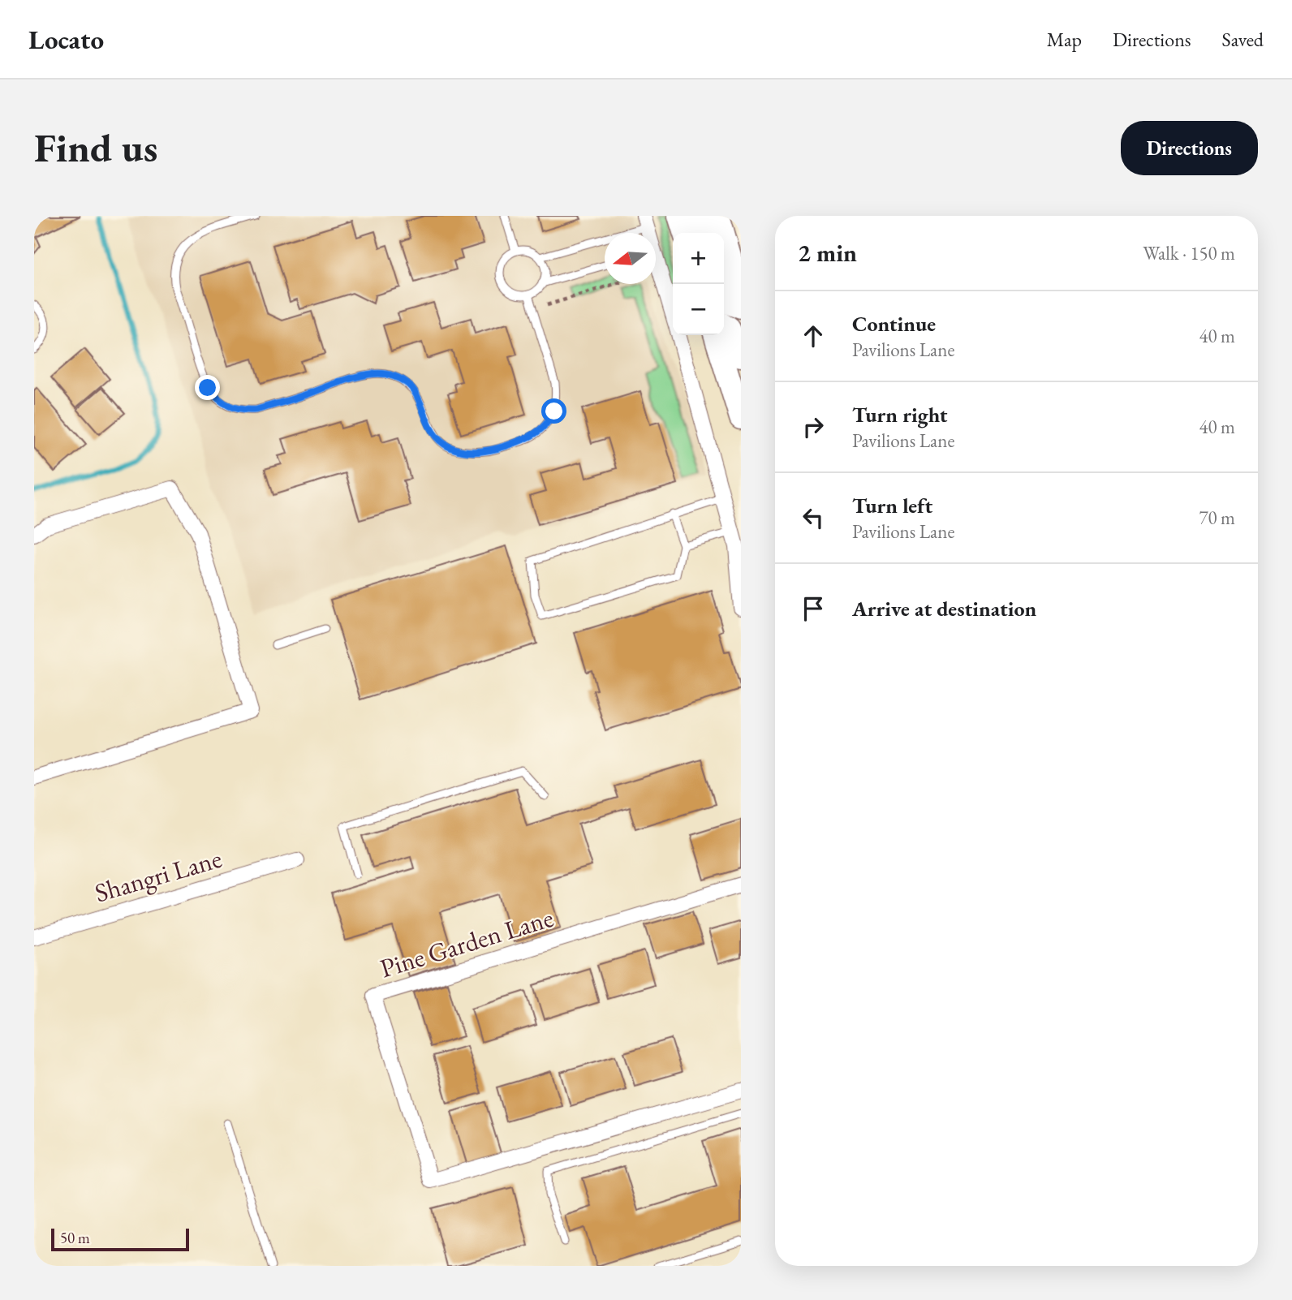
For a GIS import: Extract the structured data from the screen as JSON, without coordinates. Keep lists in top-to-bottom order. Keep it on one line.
{"streets":{"street":["Shangri Lane","Pine Garden Lane"]},"scale_bar":"50 m","north":"left","page":{"header":"Locato","nav":["Map","Directions","Saved"],"buttons":"Directions","title":"Find us","heading":["2 min","Walk · 150 m"],"map_buttons":["+","−"],"list":[["Continue","Pavilions Lane","40 m"],["Turn right","Pavilions Lane","40 m"],["Turn left","Pavilions Lane","70 m"],"Arrive at destination"],"scale":"50 m"}}
